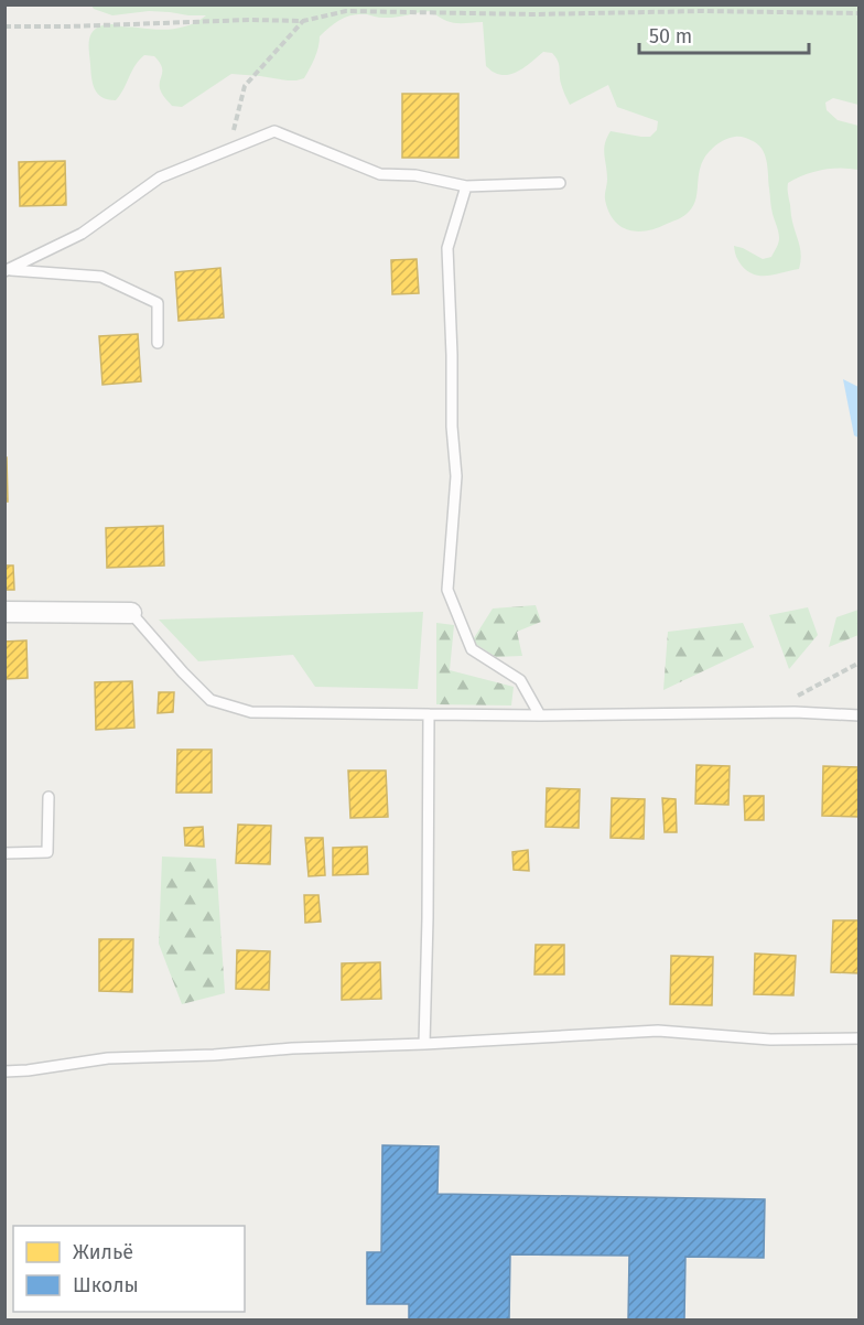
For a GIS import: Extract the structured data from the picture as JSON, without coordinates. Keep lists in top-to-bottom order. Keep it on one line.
{"legend":["Жильё","Школы"],"scale_bar":"50 m"}
